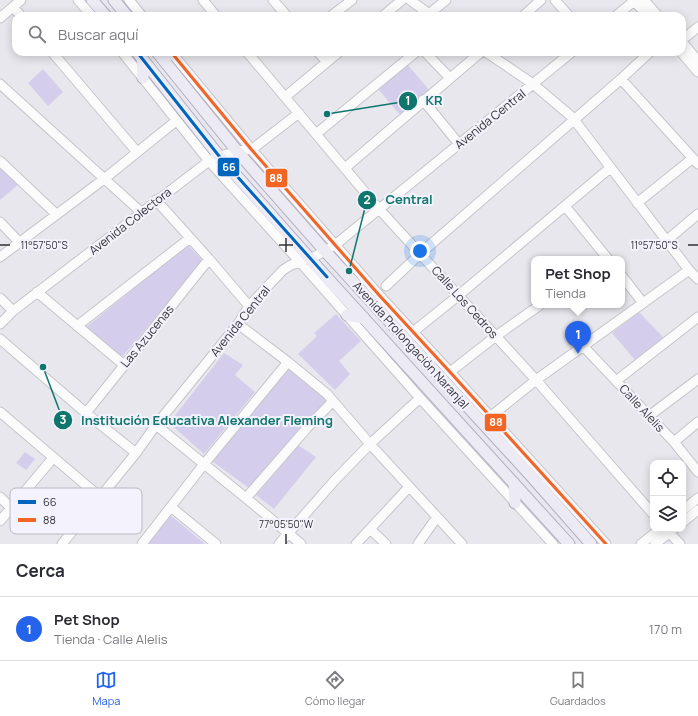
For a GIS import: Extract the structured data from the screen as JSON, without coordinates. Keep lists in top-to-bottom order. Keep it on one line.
{"streets":{"main road":["Avenida Prolongación Naranjal"],"street":["Avenida Central","Avenida Colectora","Calle Los Cedros","Las Azucenas","Calle Alelis"]},"crossings":[["Avenida Central","Calle Los Cedros"],["Avenida Central","Avenida Prolongación Naranjal"],["Avenida Colectora","Avenida Prolongación Naranjal"]],"places":["KR","Central","Institución Educativa Alexander Fleming"],"lines":["transit line 66","transit line 88"],"legend":["66","88"],"page":{"search":"Buscar aquí","popup":["Pet Shop","Tienda"],"pins":"1","heading":"Cerca","list":[{"mark":"1","name":"Pet Shop","note":"Tienda · Calle Alelis","value":"170 m"}],"nav":["Mapa","Cómo llegar","Guardados"]},"coordinates":["11°57'50\"S","77°05'50\"W"]}
